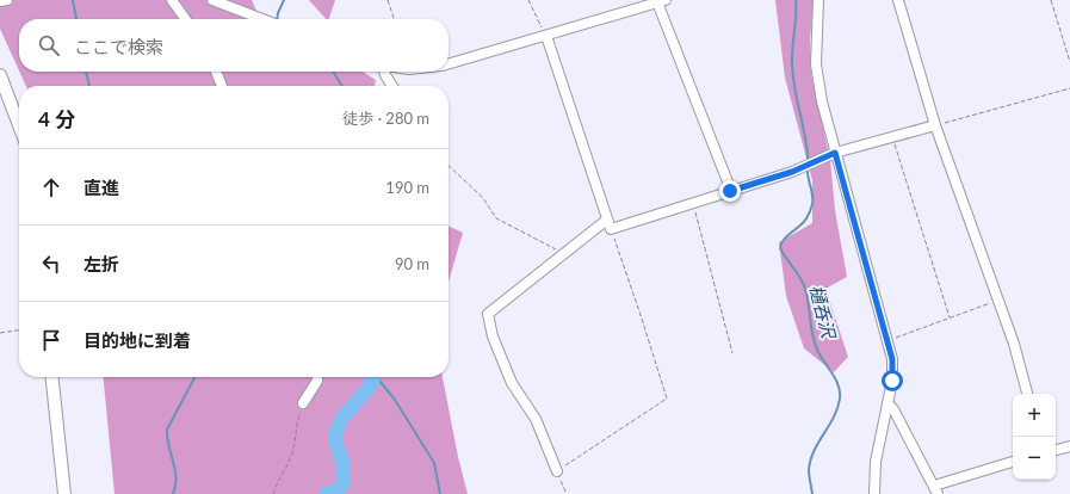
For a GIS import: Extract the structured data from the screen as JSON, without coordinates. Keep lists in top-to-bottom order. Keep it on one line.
{"water":["樋呑沢"],"page":{"search":"ここで検索","heading":["4 分","徒歩 · 280 m"],"list":[["直進","190 m"],["左折","90 m"],"目的地に到着"],"map_buttons":["+","−"]}}
